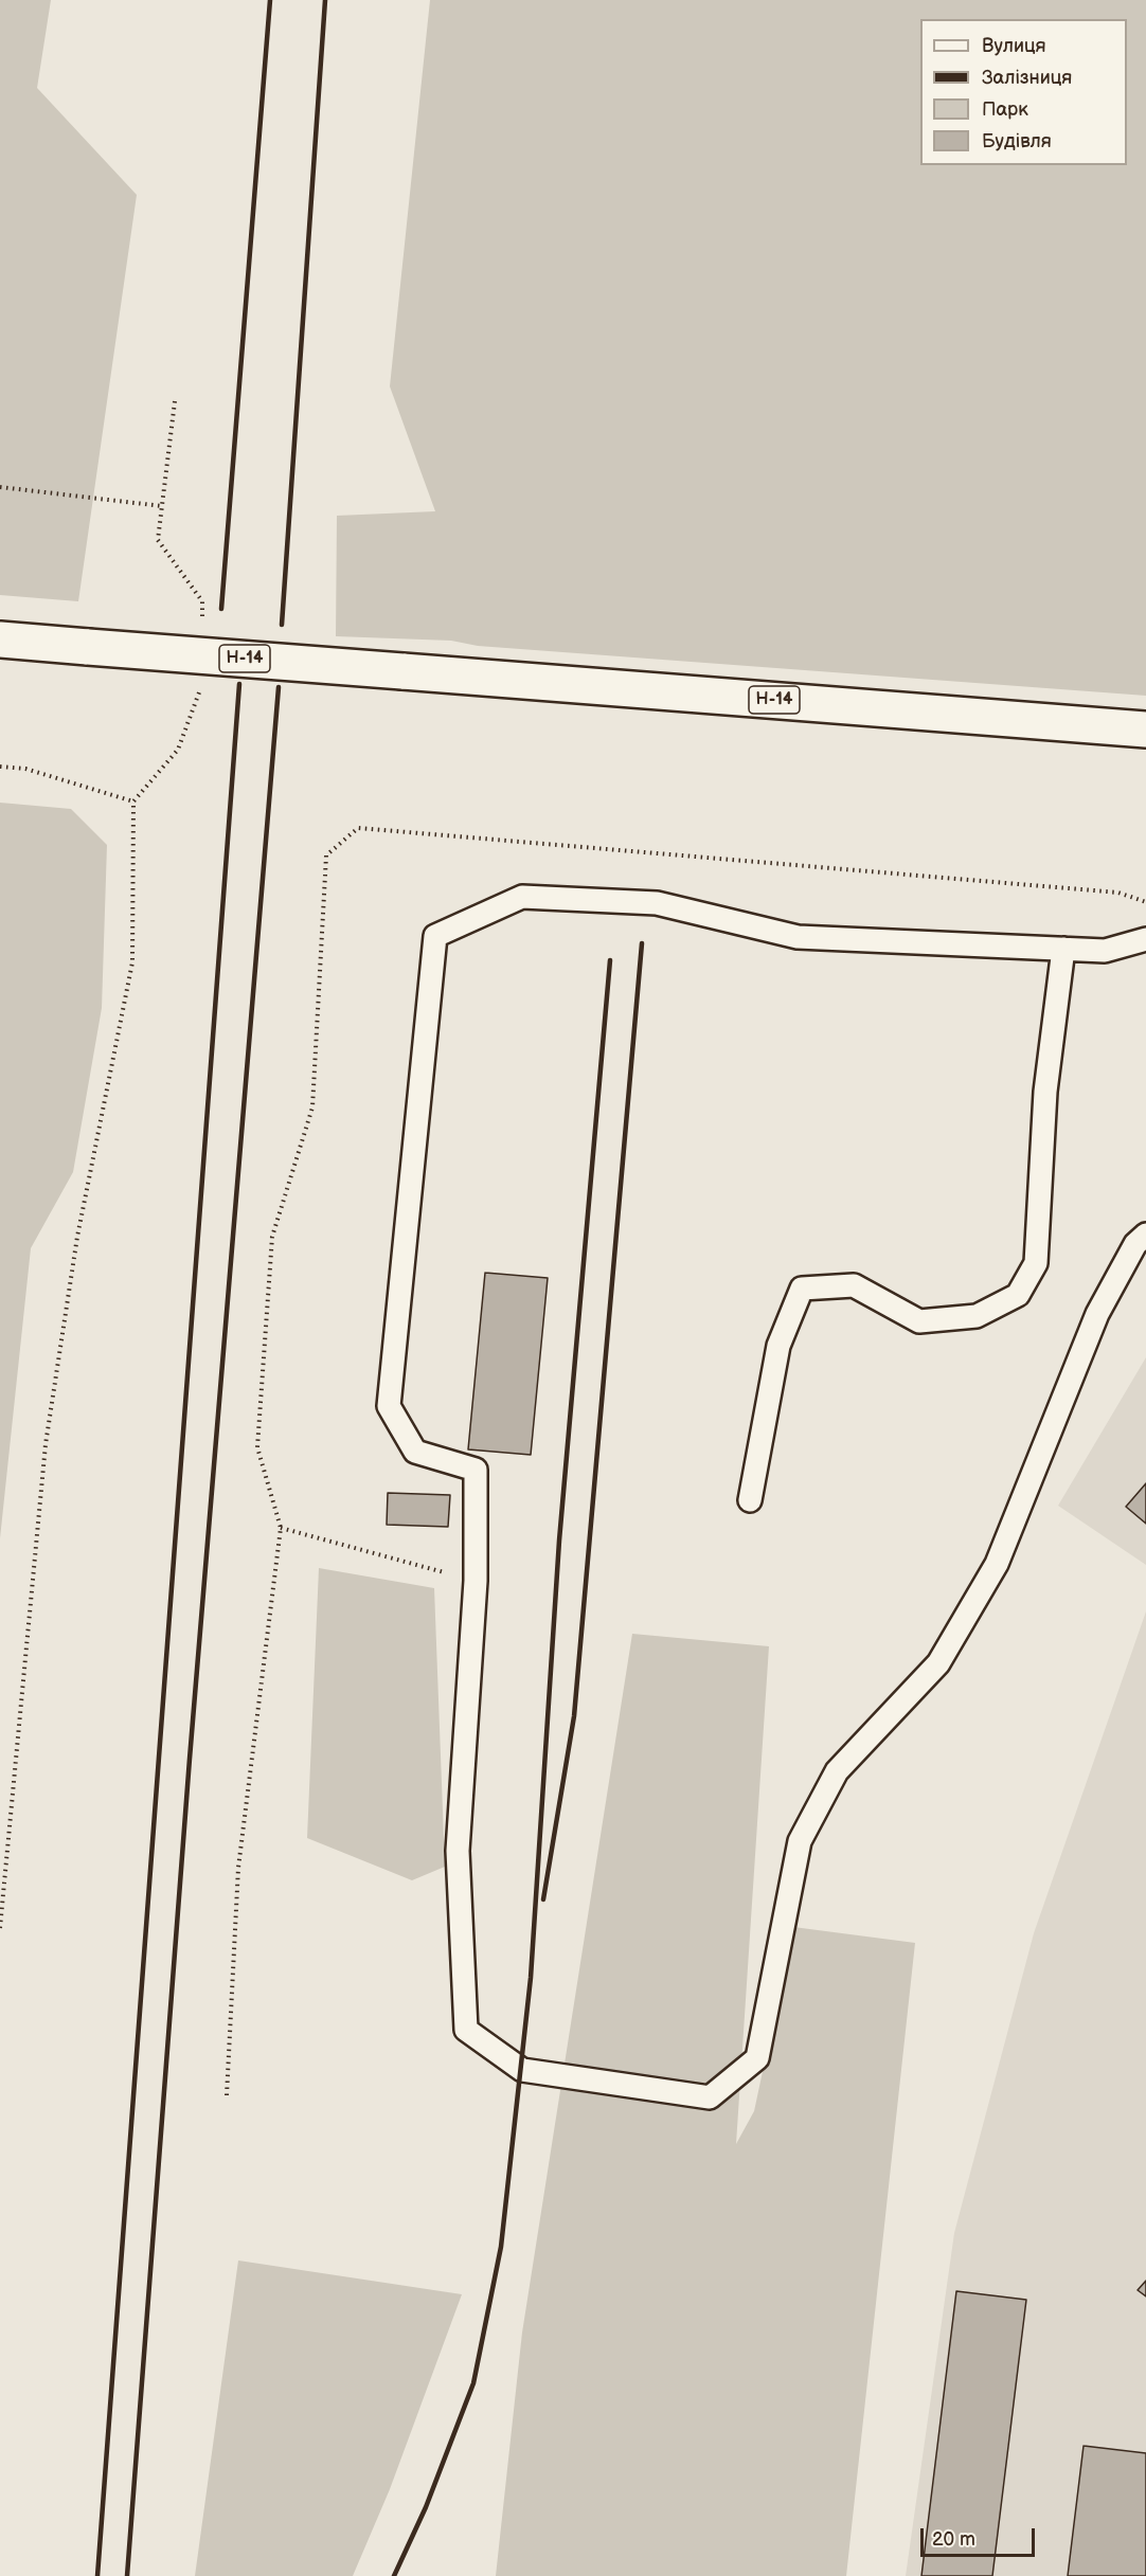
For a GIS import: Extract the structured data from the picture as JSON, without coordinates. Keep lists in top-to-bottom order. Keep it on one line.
{"streets":{"main road":["Н-14"]},"legend":["Вулиця","Залізниця","Парк","Будівля"],"scale_bar":"20 m"}
